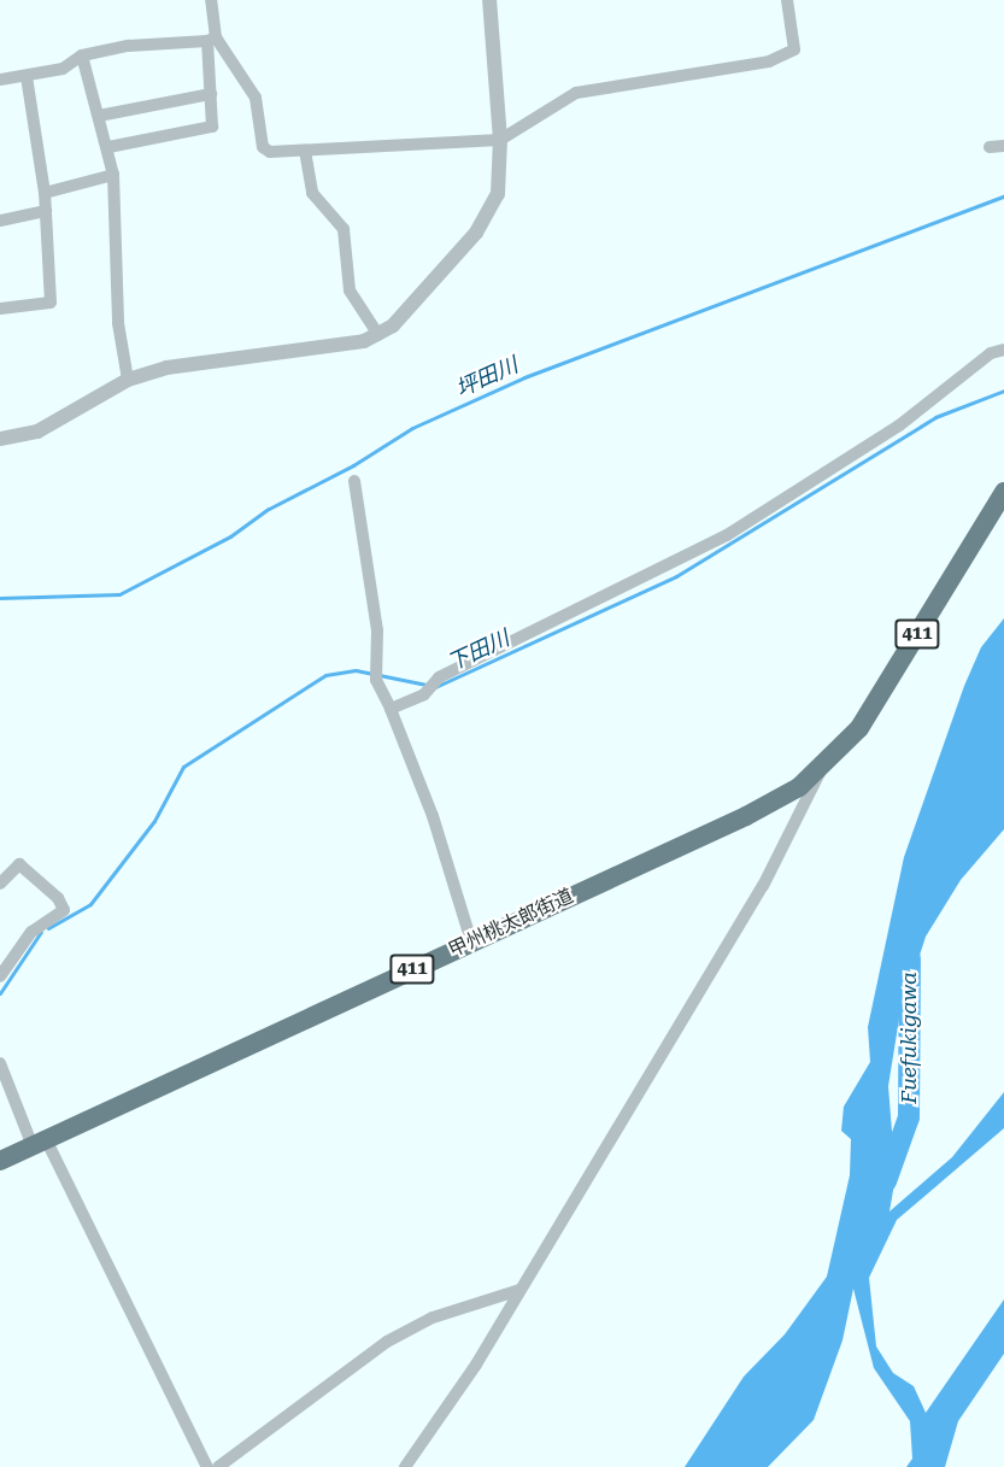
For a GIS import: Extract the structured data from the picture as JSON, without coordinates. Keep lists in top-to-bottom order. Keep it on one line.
{"streets":{"highway":["411","甲州桃太郎街道"]},"crossings":[["411","甲州桃太郎街道"]],"water":["坪田川","下田川","Fuefukigawa"]}
